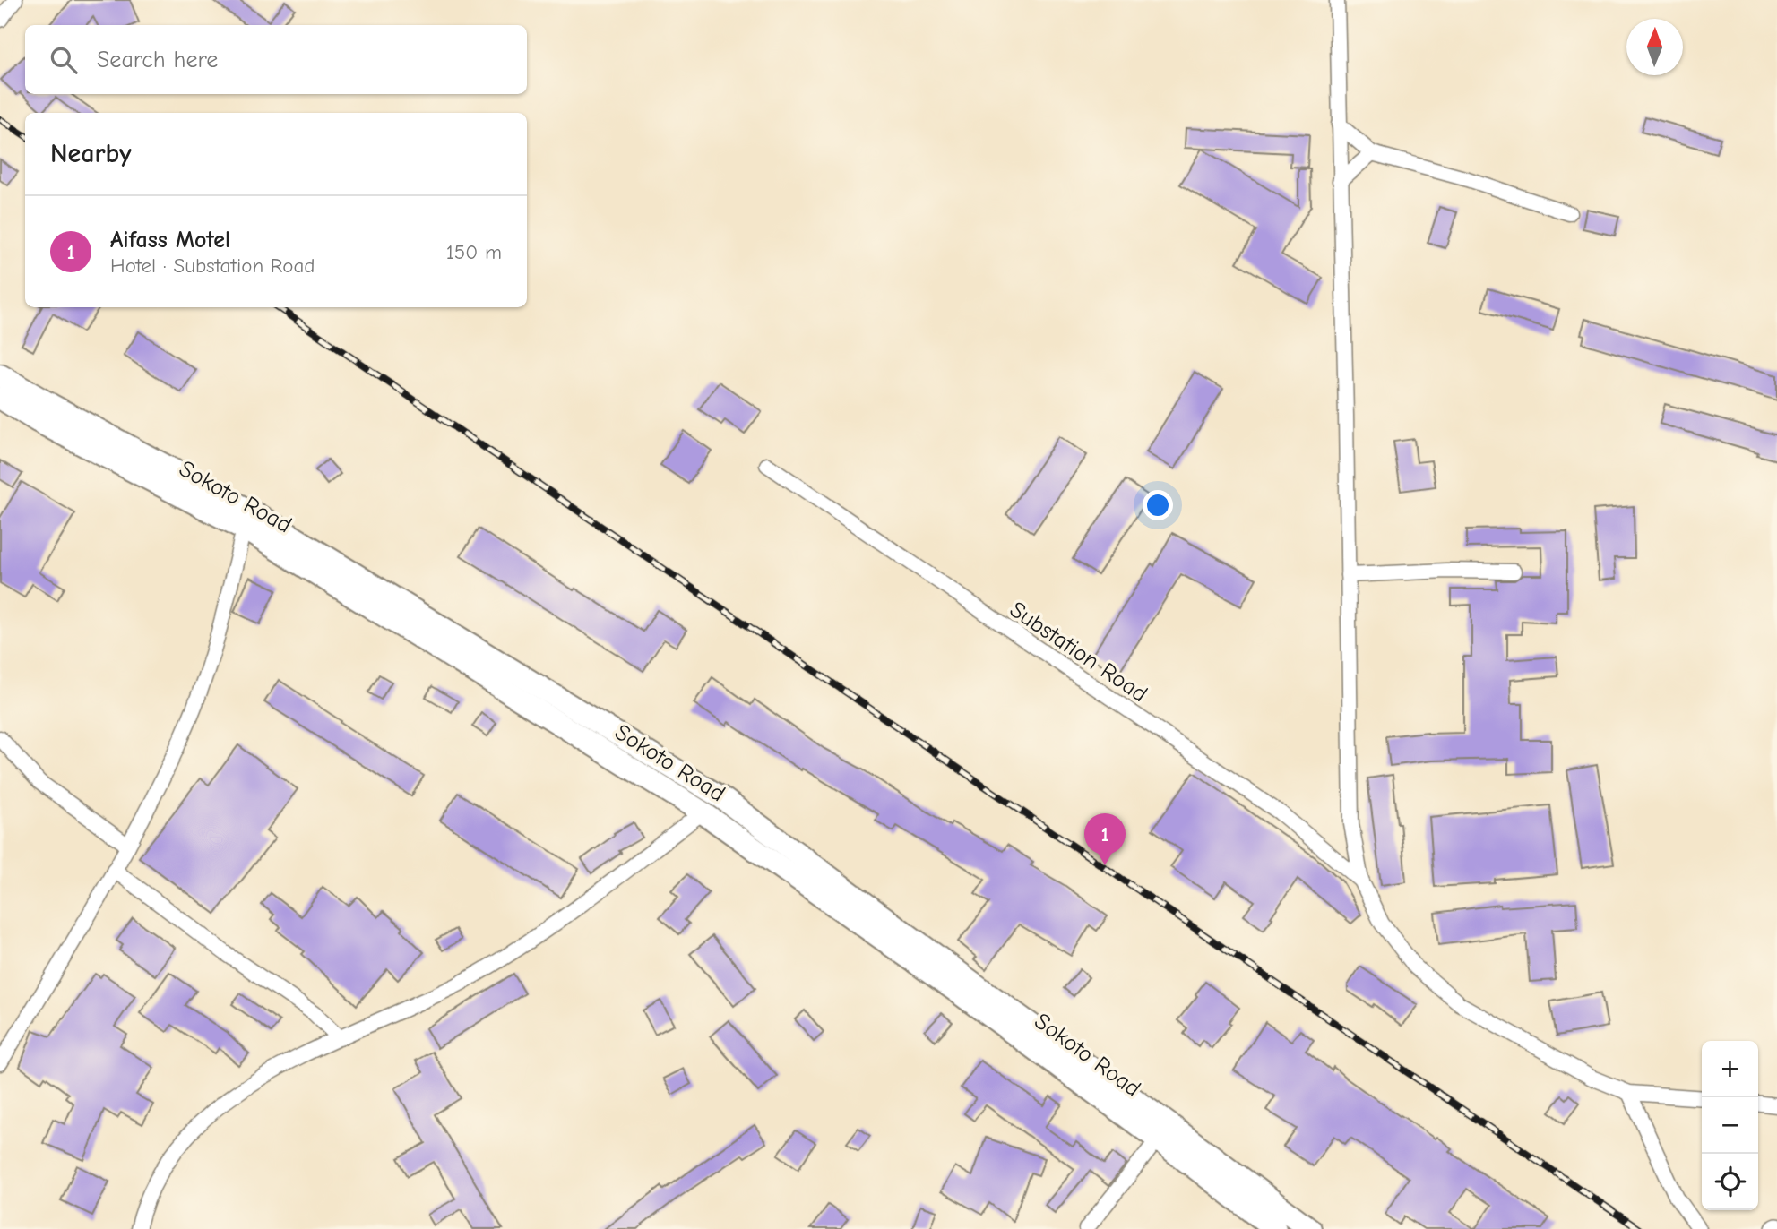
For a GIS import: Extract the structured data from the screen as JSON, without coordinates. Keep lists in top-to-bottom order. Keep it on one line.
{"streets":{"main road":["Sokoto Road"],"street":["Substation Road"]},"north":"top","page":{"search":"Search here","heading":"Nearby","list":[{"mark":"1","name":"Aifass Motel","note":"Hotel · Substation Road","value":"150 m"}],"pins":"1","map_buttons":["+","−"]}}
